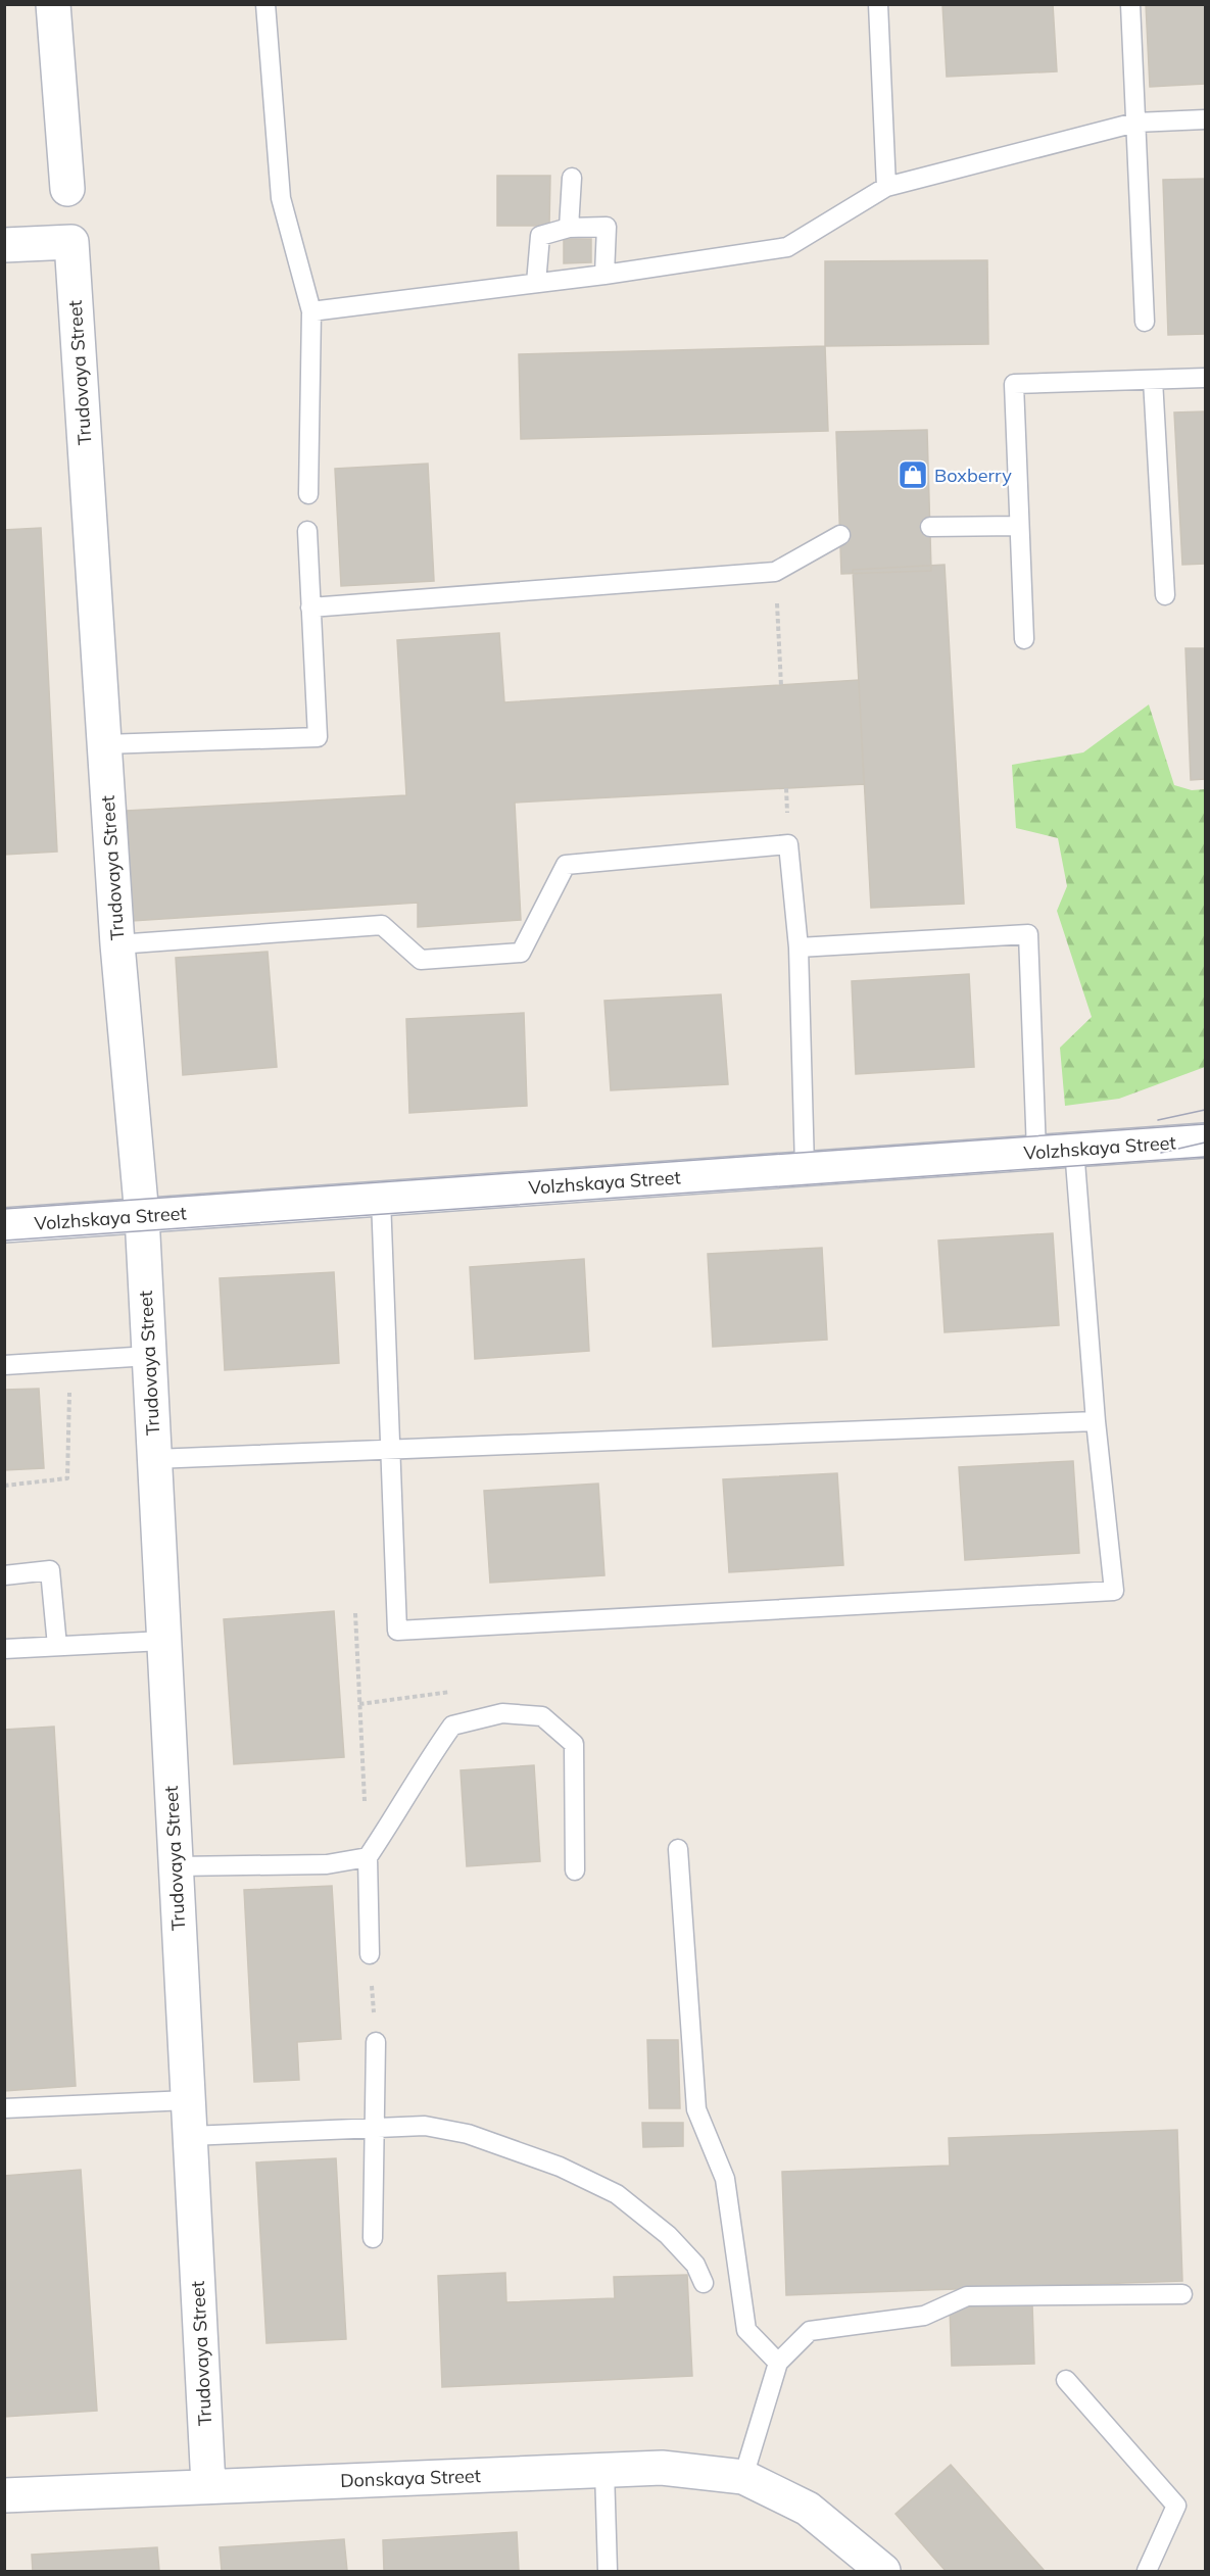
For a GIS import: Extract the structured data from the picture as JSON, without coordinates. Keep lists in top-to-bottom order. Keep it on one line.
{"streets":{"street":["Trudovaya Street","Volzhskaya Street","Donskaya Street"]},"crossings":[["Trudovaya Street","Volzhskaya Street"],["Trudovaya Street","Donskaya Street"]],"places":{"shop":["Boxberry"]}}
